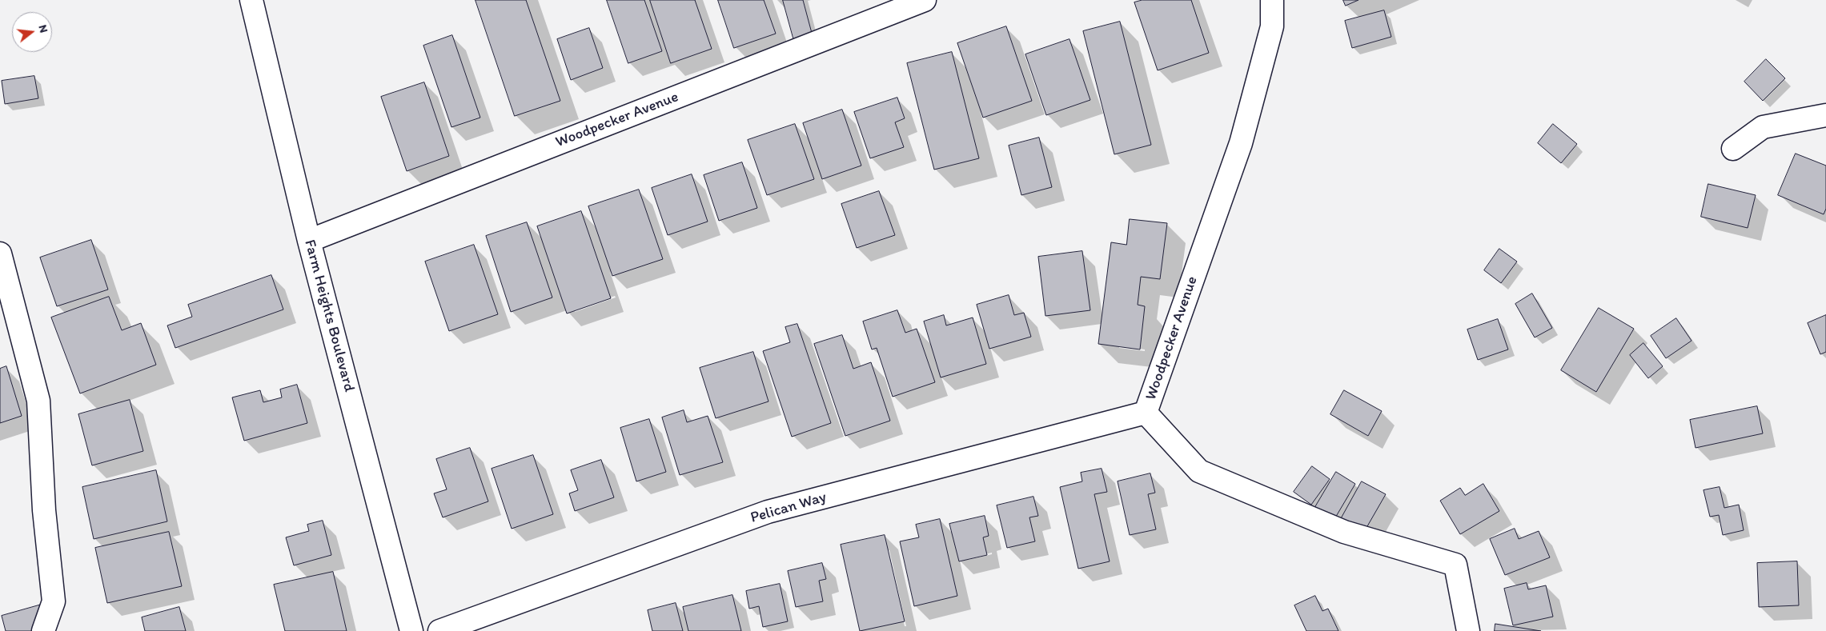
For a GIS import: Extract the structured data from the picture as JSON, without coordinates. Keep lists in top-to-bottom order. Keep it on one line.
{"streets":{"street":["Woodpecker Avenue","Farm Heights Boulevard","Pelican Way"]},"crossings":[["Woodpecker Avenue","Farm Heights Boulevard"],["Woodpecker Avenue","Pelican Way"]],"north":"right"}
